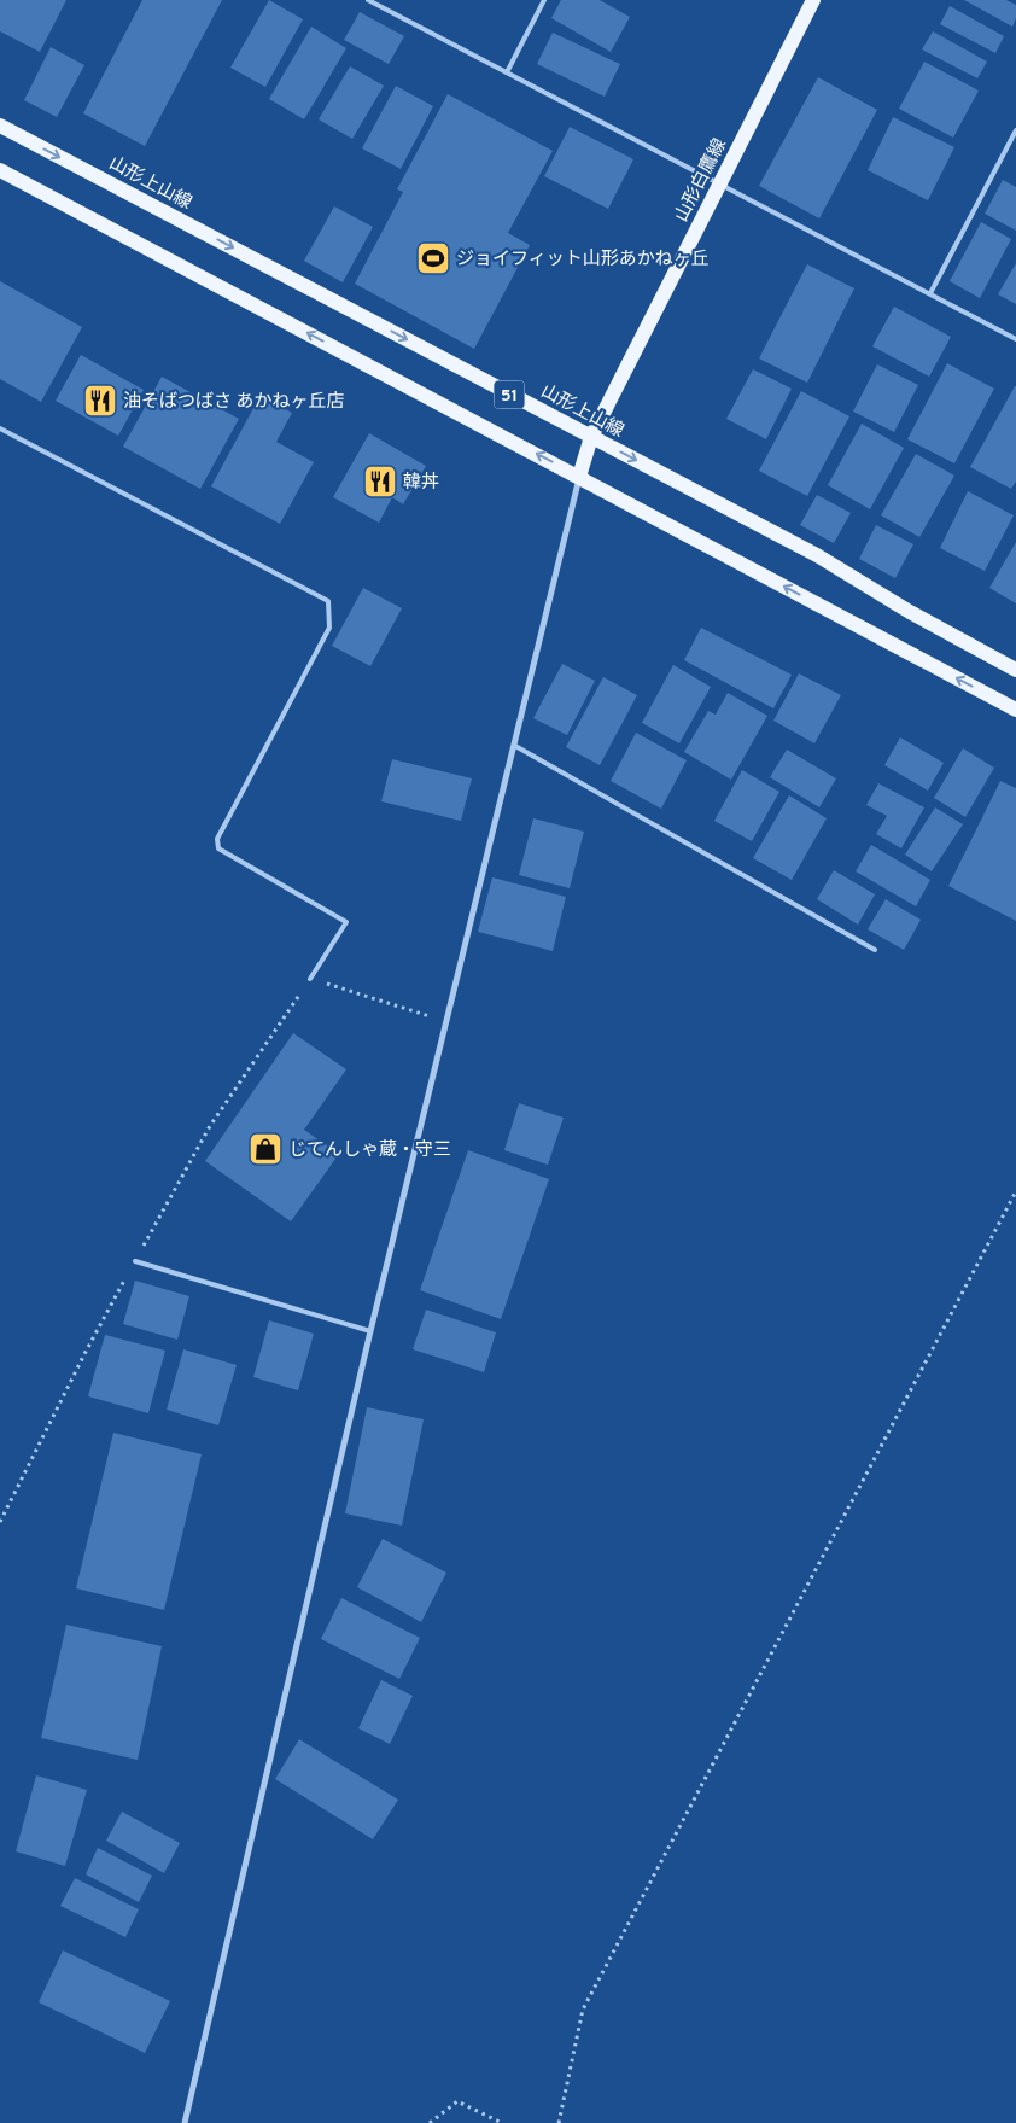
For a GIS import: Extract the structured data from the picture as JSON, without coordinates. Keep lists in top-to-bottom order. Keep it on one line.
{"streets":{"main road":["山形白鷹線","山形上山線","51"]},"crossings":[["山形白鷹線","山形上山線"],["山形白鷹線","51"]],"places":{"sports":["ジョイフィット山形あかねヶ丘"],"restaurant":["油そばつばさ あかねヶ丘店","韓丼"],"shop":["じてんしゃ蔵・守三"]}}
